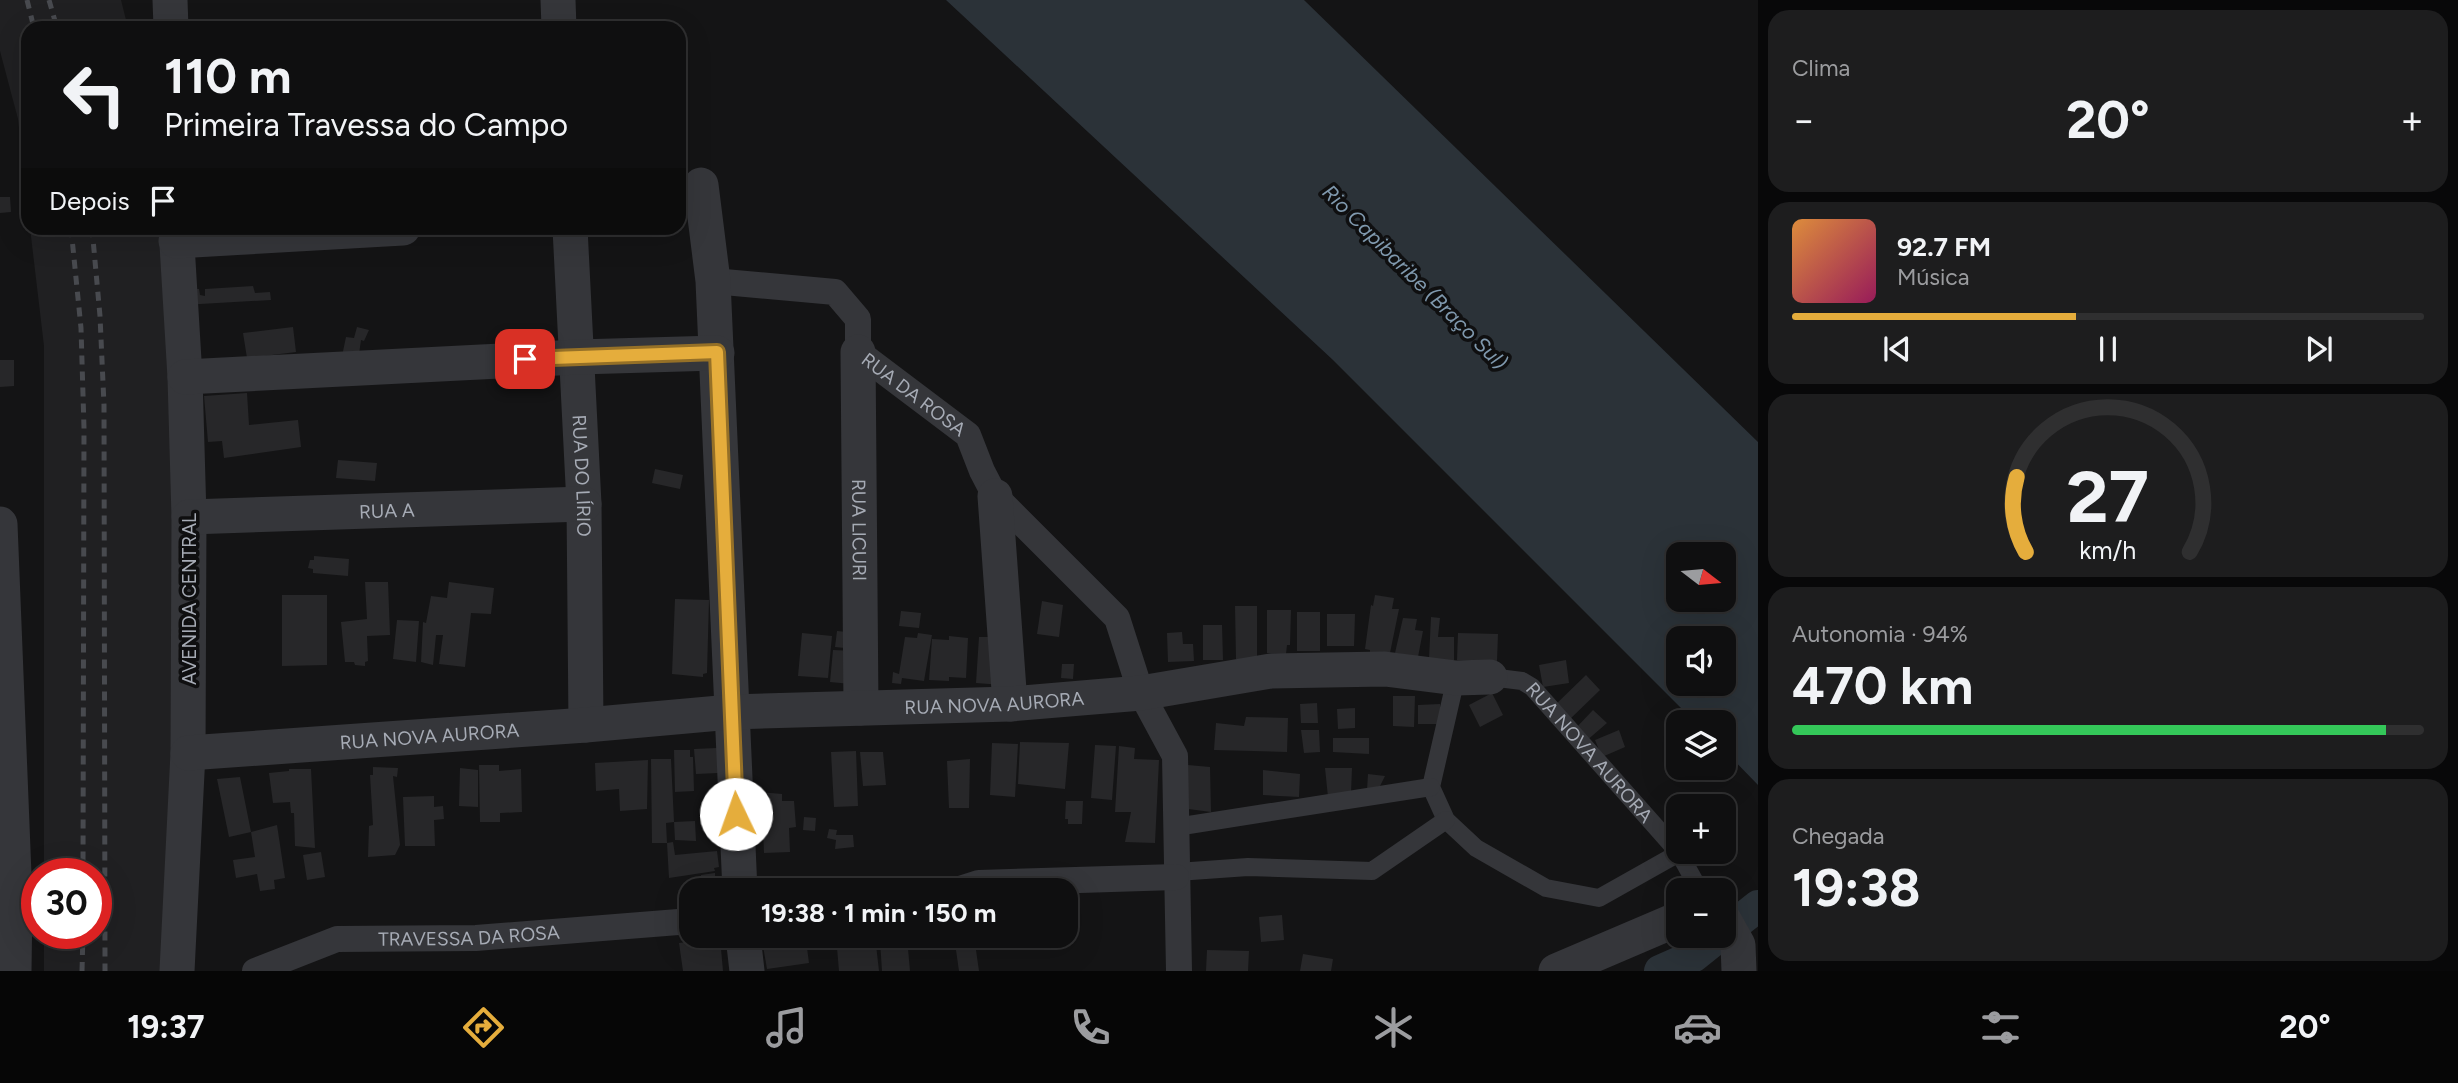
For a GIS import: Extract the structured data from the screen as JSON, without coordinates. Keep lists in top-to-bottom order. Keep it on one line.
{"streets":{"street":["RUA DA ROSA","RUA DO LÍRIO","RUA A","RUA LICURI","AVENIDA CENTRAL","RUA NOVA AURORA","TRAVESSA DA ROSA"]},"crossings":[["RUA DA ROSA","RUA LICURI"],["RUA DA ROSA","RUA NOVA AURORA"],["RUA DO LÍRIO","RUA A"],["RUA DO LÍRIO","RUA NOVA AURORA"],["RUA A","AVENIDA CENTRAL"],["RUA LICURI","RUA NOVA AURORA"],["AVENIDA CENTRAL","RUA NOVA AURORA"]],"water":["Rio Capibaribe (Braço Sul)"],"north":"right","page":{"tile":["Clima",["Autonomia · 94%","470 km"],["Chegada","19:38"]],"turn":["110 m","Primeira Travessa do Campo"],"heat":["−","20°","+"],"then":"Depois","song":["92.7 FM","Música"],"map_buttons":["+","−"],"limit":"30","trip":"19:38 · 1 min · 150 m","tabs":["19:37","20°"],"gauge":["27","km/h"]}}
